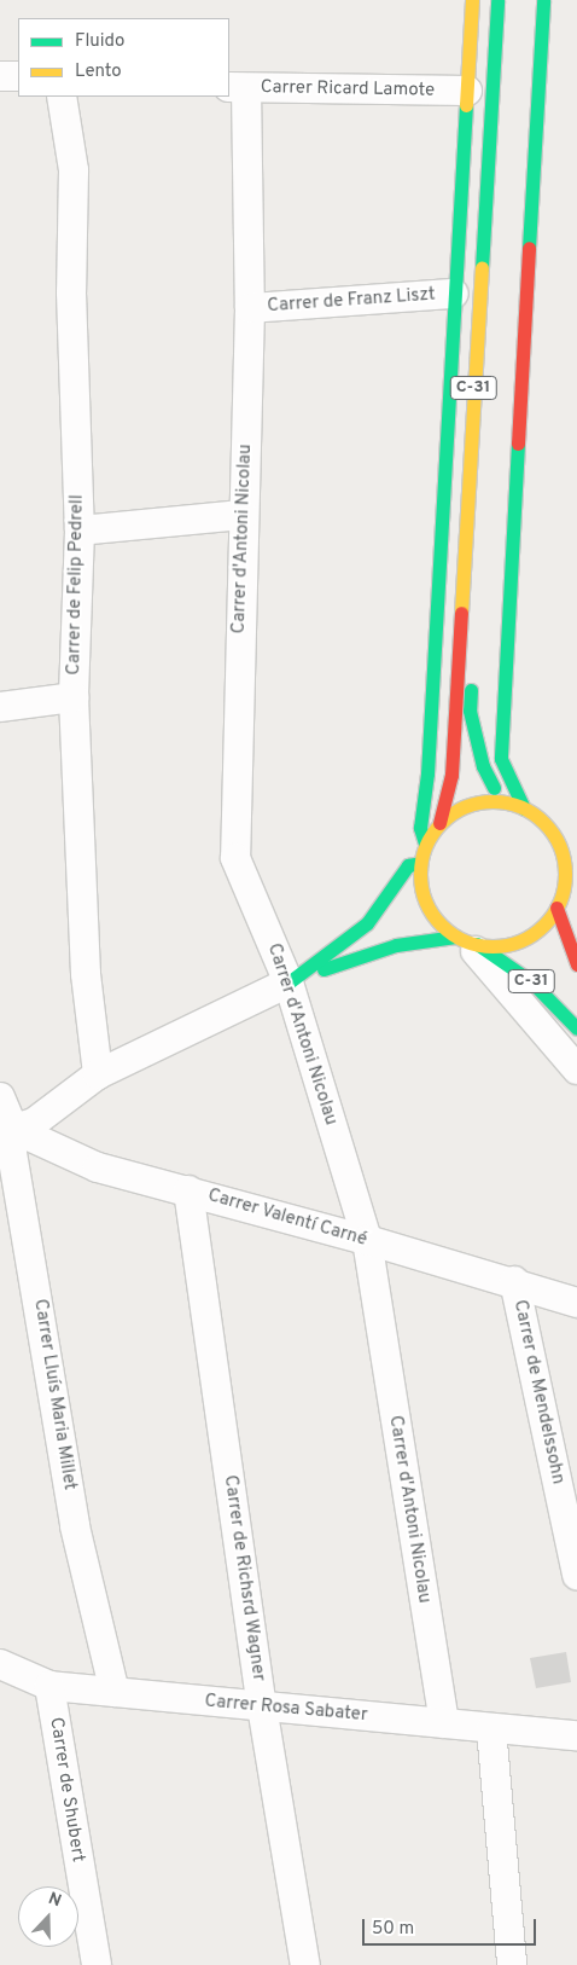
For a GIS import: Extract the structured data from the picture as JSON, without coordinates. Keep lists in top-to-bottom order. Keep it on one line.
{"streets":{"main road":["C-31"],"street":["Carrer Ricard Lamote","Carrer de Franz Liszt","Carrer d'Antoni Nicolau","Carrer de Felip Pedrell","Carrer Valentí Carné","Carrer de Mendelssohn","Carrer Lluís Maria Millet","Carrer de Richsrd Wagner","Carrer Rosa Sabater","Carrer de Shubert"]},"crossings":[["Carrer Ricard Lamote","Carrer d'Antoni Nicolau"],["Carrer de Franz Liszt","Carrer d'Antoni Nicolau"],["Carrer d'Antoni Nicolau","Carrer Valentí Carné"],["Carrer d'Antoni Nicolau","Carrer Rosa Sabater"],["Carrer Valentí Carné","Carrer de Mendelssohn"],["Carrer Valentí Carné","Carrer Lluís Maria Millet"],["Carrer Valentí Carné","Carrer de Richsrd Wagner"],["Carrer Lluís Maria Millet","Carrer Rosa Sabater"],["Carrer de Richsrd Wagner","Carrer Rosa Sabater"],["Carrer Rosa Sabater","Carrer de Shubert"]],"legend":["Fluido","Lento"],"scale_bar":"50 m","north":"top"}
